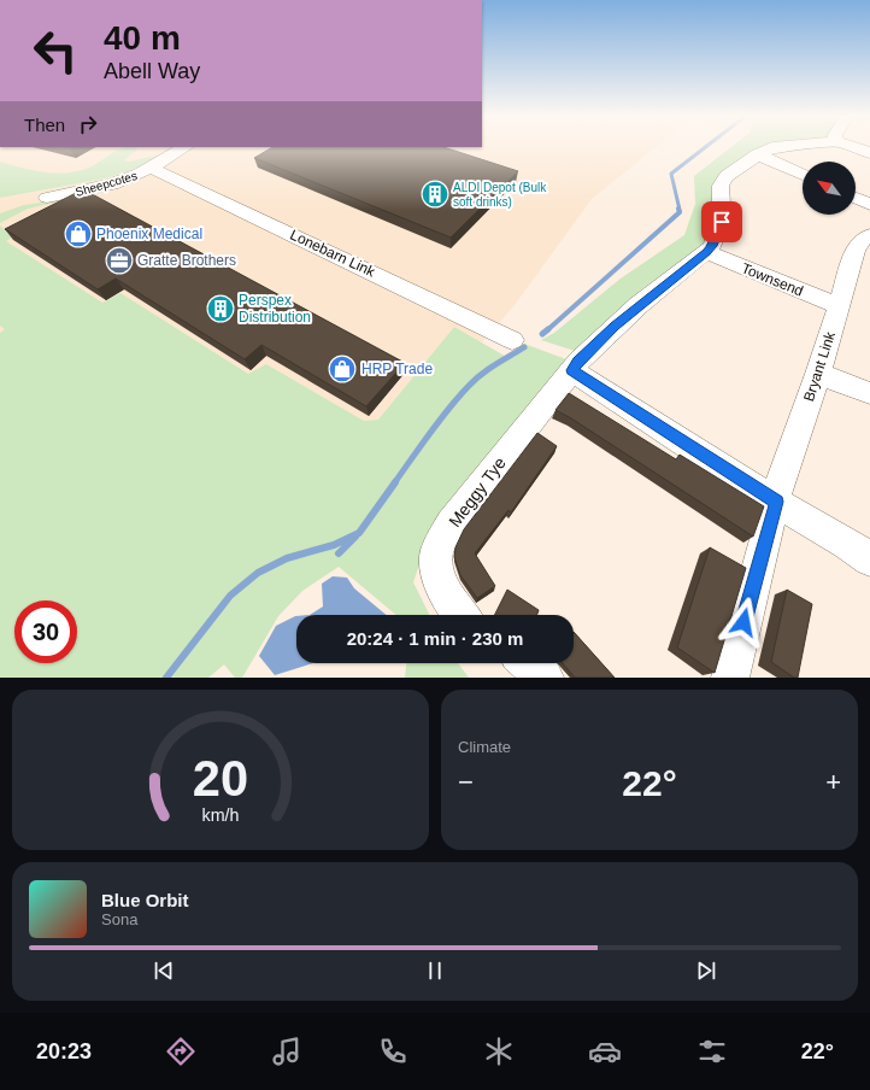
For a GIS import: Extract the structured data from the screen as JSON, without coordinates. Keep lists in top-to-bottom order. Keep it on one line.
{"streets":{"street":["Sheepcotes","Lonebarn Link","Townsend","Bryant Link","Meggy Tye"]},"crossings":[["Sheepcotes","Lonebarn Link"],["Townsend","Bryant Link"]],"places":{"building":["ALDI Depot (Bulk soft drinks)","Perspex Distribution"],"shop":["Phoenix Medical","HRP Trade"],"office":["Gratte Brothers"]},"north":"top left","page":{"turn":["40 m","Abell Way"],"then":"Then","limit":"30","trip":"20:24 · 1 min · 230 m","tile":"Climate","heat":["−","22°","+"],"song":["Blue Orbit","Sona"],"tabs":["20:23","22°"],"gauge":["20","km/h"]}}
